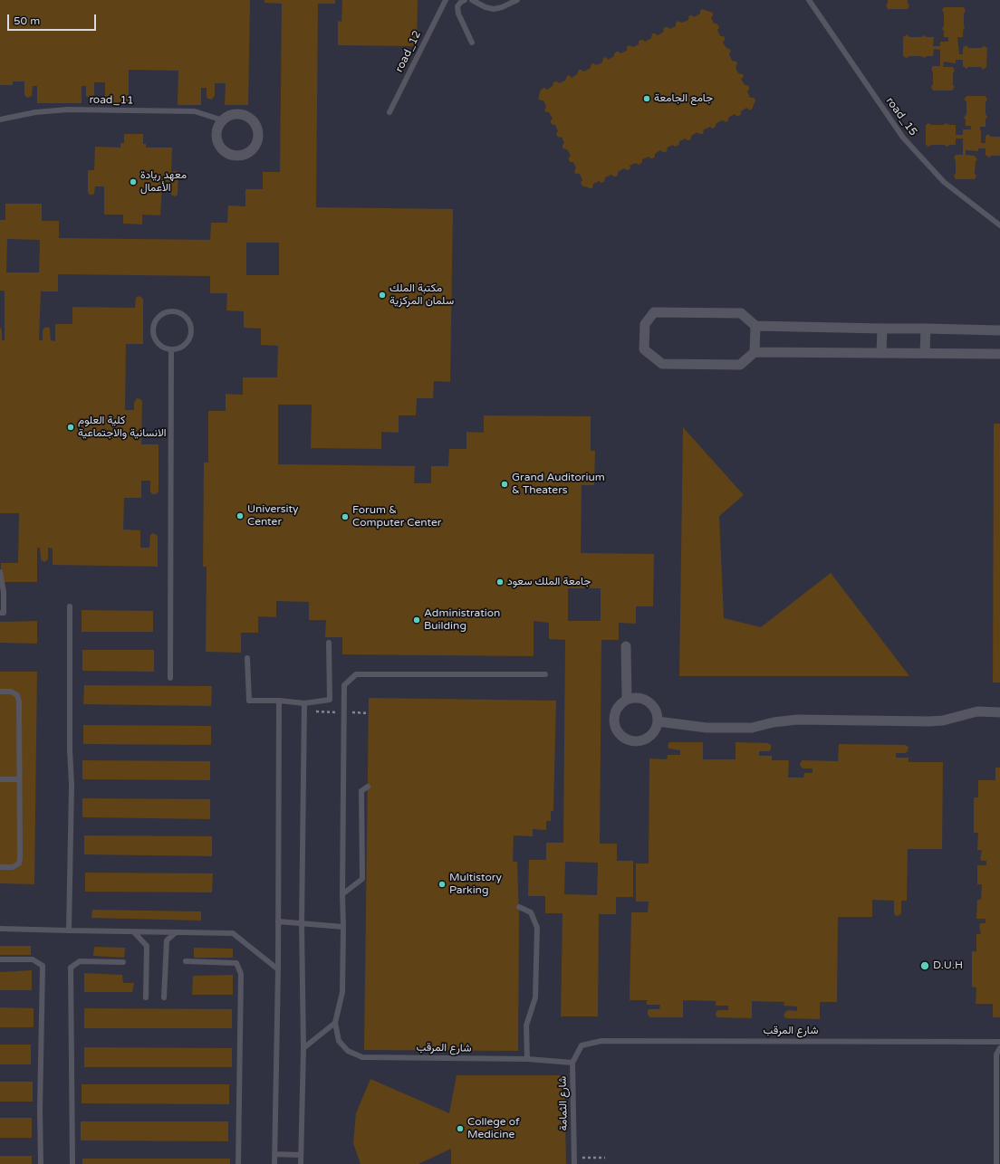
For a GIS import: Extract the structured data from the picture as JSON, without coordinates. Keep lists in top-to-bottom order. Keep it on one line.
{"streets":{"lane":["road_12","road_11","road_15","شارع المرقب","شارع الثمامة"]},"crossings":[["شارع المرقب","شارع الثمامة"]],"places":["جامع الجامعة","معهد ريادة الأعمال","مكتبة الملك سلمان المركزية","كلية العلوم الانسانية والاجتماعية","Grand Auditorium & Theaters","University Center","Forum & Computer Center","جامعة الملك سعود","Administration Building","Multistory Parking","D.U.H","College of Medicine"],"scale_bar":"50 m"}
